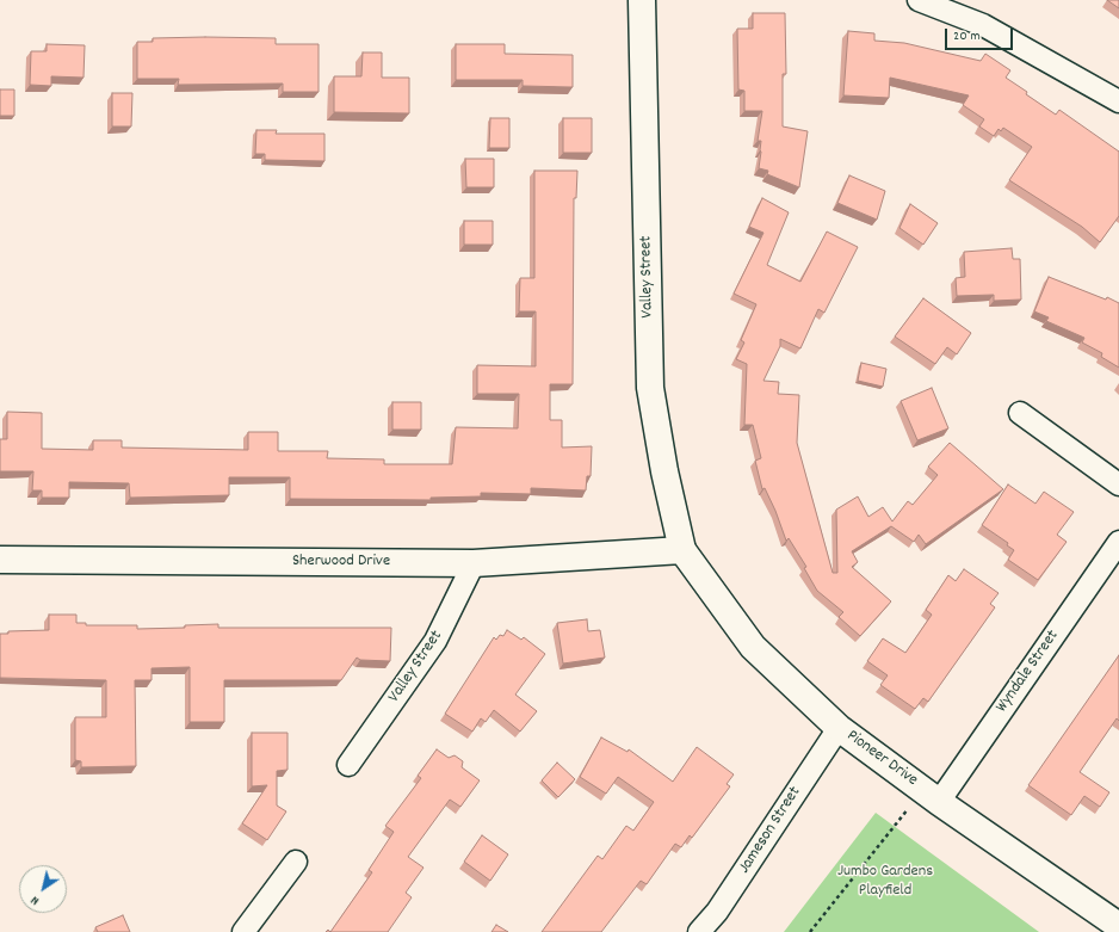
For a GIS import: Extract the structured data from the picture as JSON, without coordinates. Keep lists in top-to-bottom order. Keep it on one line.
{"streets":{"street":["Valley Street","Sherwood Drive","Wyndale Street","Pioneer Drive","Jameson Street"]},"crossings":[["Valley Street","Sherwood Drive"],["Valley Street","Pioneer Drive"],["Sherwood Drive","Pioneer Drive"],["Wyndale Street","Pioneer Drive"],["Pioneer Drive","Jameson Street"]],"parks":["Jumbo Gardens Playfield"],"scale_bar":"20 m","north":"bottom left"}
